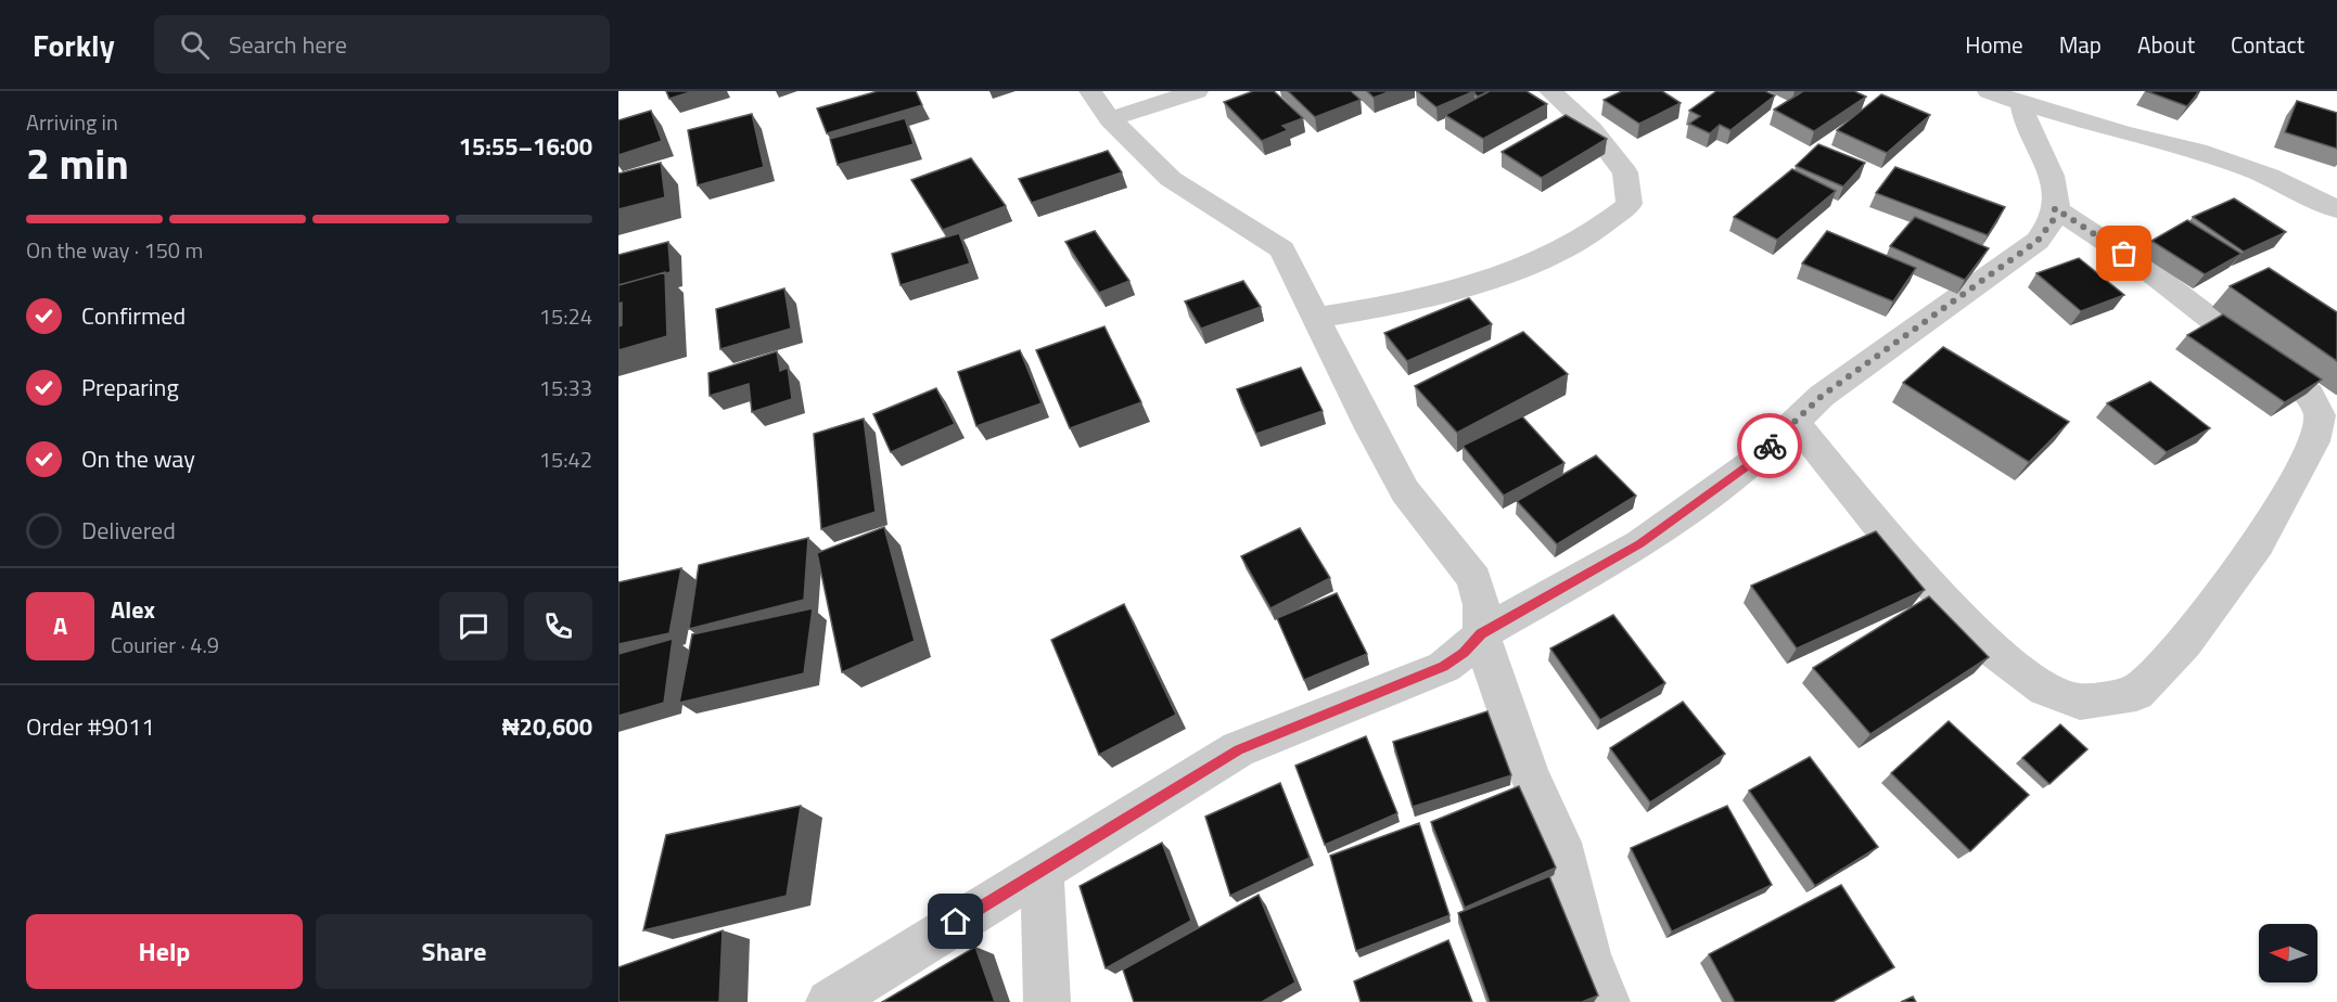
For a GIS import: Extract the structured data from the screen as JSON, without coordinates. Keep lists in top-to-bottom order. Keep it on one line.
{"north":"left","page":{"header":"Forkly","search":"Search here","nav":["Home","Map","About","Contact"],"heading":["2 min","Arriving in","15:55–16:00"],"panel":["Alex","Courier · 4.9","Order #9011","₦20,600"],"bar":"On the way · 150 m","list":[["Confirmed","15:24"],["Preparing","15:33"],["On the way","15:42"],"Delivered"],"round":"A","buttons":["Help","Share"]}}
